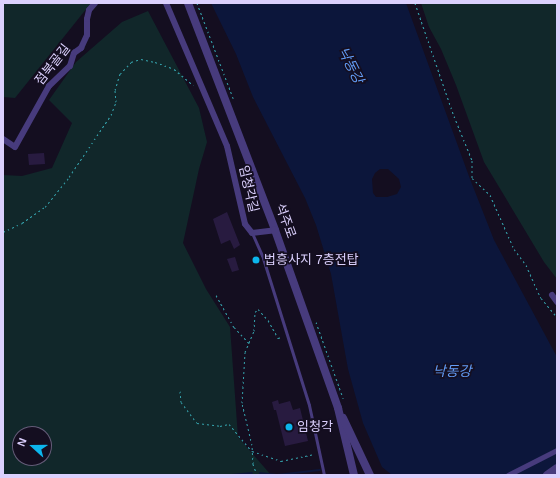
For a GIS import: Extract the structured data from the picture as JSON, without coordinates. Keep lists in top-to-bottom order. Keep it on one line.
{"streets":{"street":["점북골길","임청각길","석주로"]},"water":["낙동강"],"places":["법흥사지 7층전탑","임청각"],"north":"left"}
